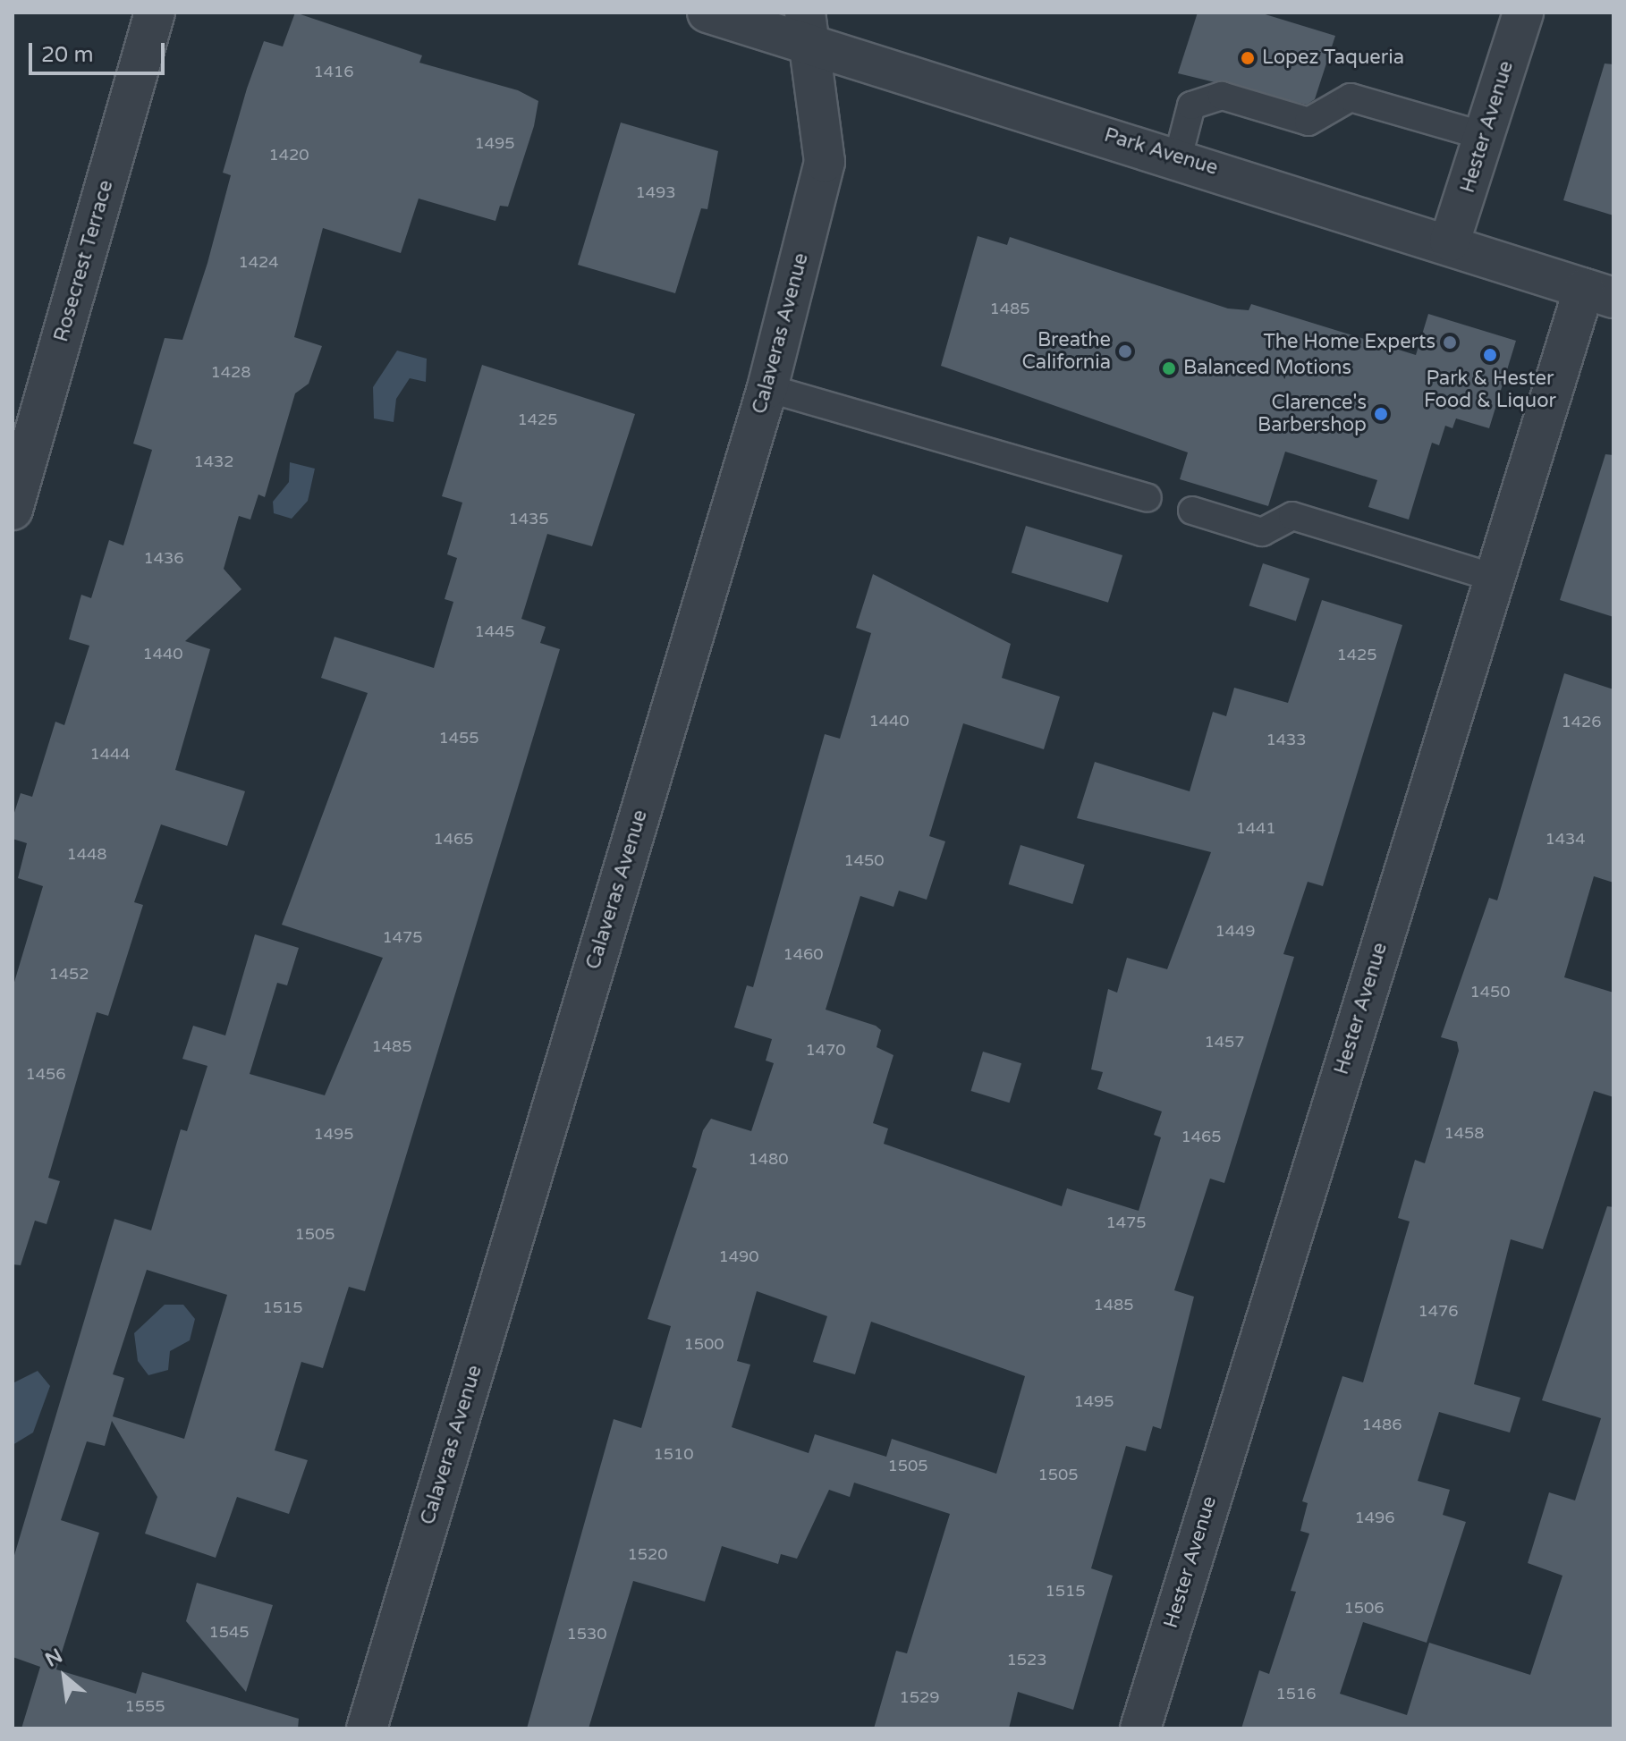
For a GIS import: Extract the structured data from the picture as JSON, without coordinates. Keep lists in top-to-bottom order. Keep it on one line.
{"streets":{"street":["Hester Avenue","Park Avenue","Rosecrest Terrace","Calaveras Avenue"]},"crossings":[["Hester Avenue","Park Avenue"],["Park Avenue","Calaveras Avenue"]],"places":["Lopez Taqueria","The Home Experts","Breathe California","Park & Hester Food & Liquor","Balanced Motions","Clarence's Barbershop"],"house_numbers":["1416","1495","1420","1493","1424","1485","1428","1425","1432","1435","1436","1445","1440","1425","1440","1426","1455","1433","1444","1441","1465","1434","1448","1450","1449","1475","1460","1452","1450","1457","1485","1470","1456","1458","1495","1465","1480","1475","1505","1490","1485","1515","1476","1500","1495","1486","1510","1505","1505","1496","1520","1515","1506","1545","1530","1523","1516","1529","1555"],"scale_bar":"20 m","north":"top left"}
